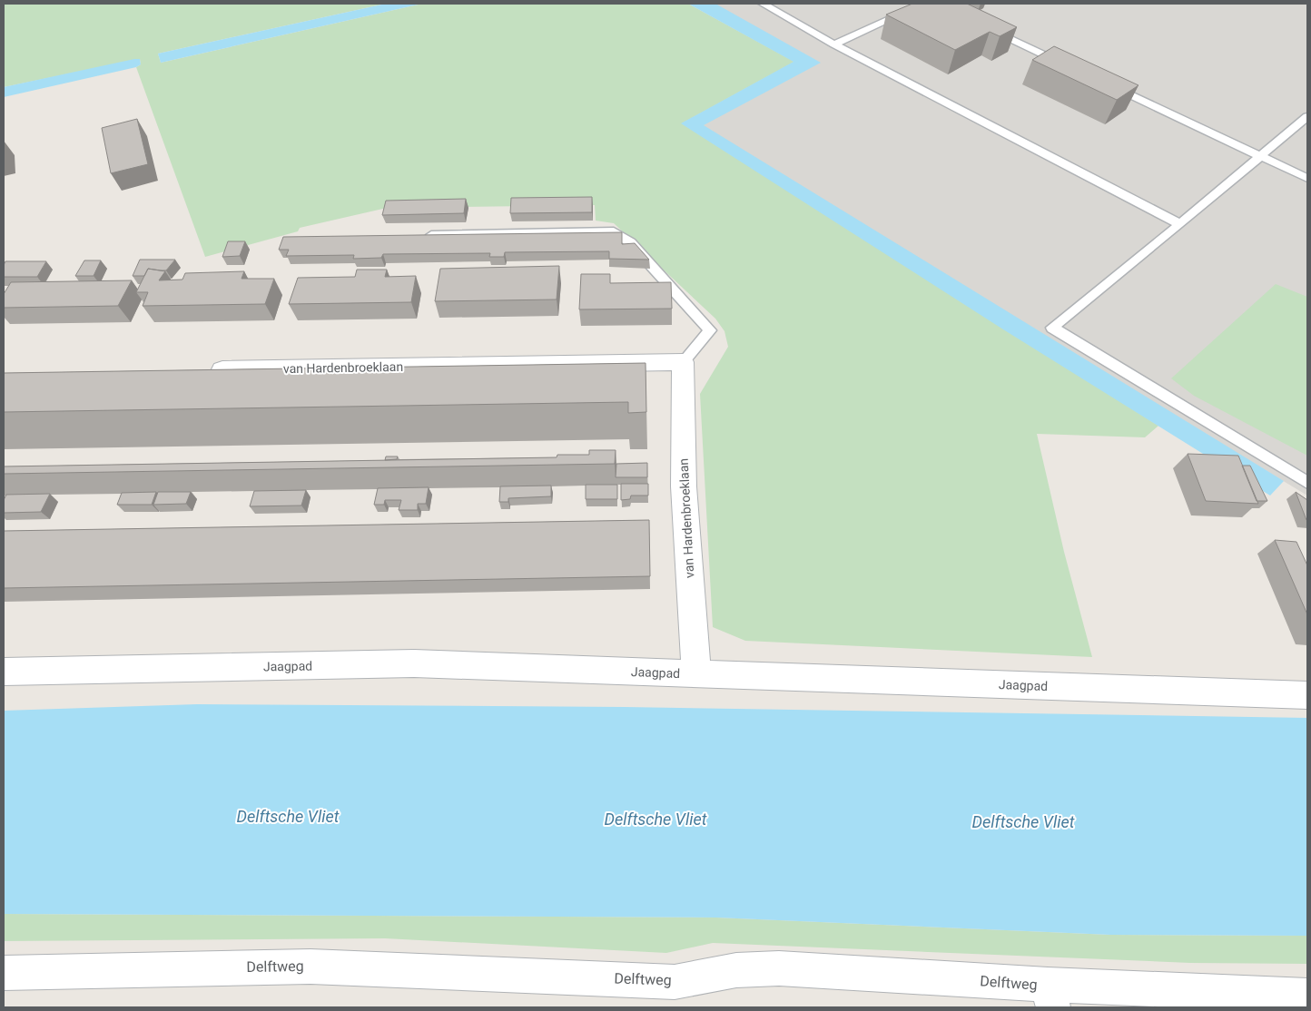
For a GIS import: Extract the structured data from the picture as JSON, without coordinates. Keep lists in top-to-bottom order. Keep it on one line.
{"streets":{"street":["van Hardenbroeklaan","Jaagpad","Delftweg"]},"crossings":[["van Hardenbroeklaan","Jaagpad"]],"water":["Delftsche Vliet"]}
